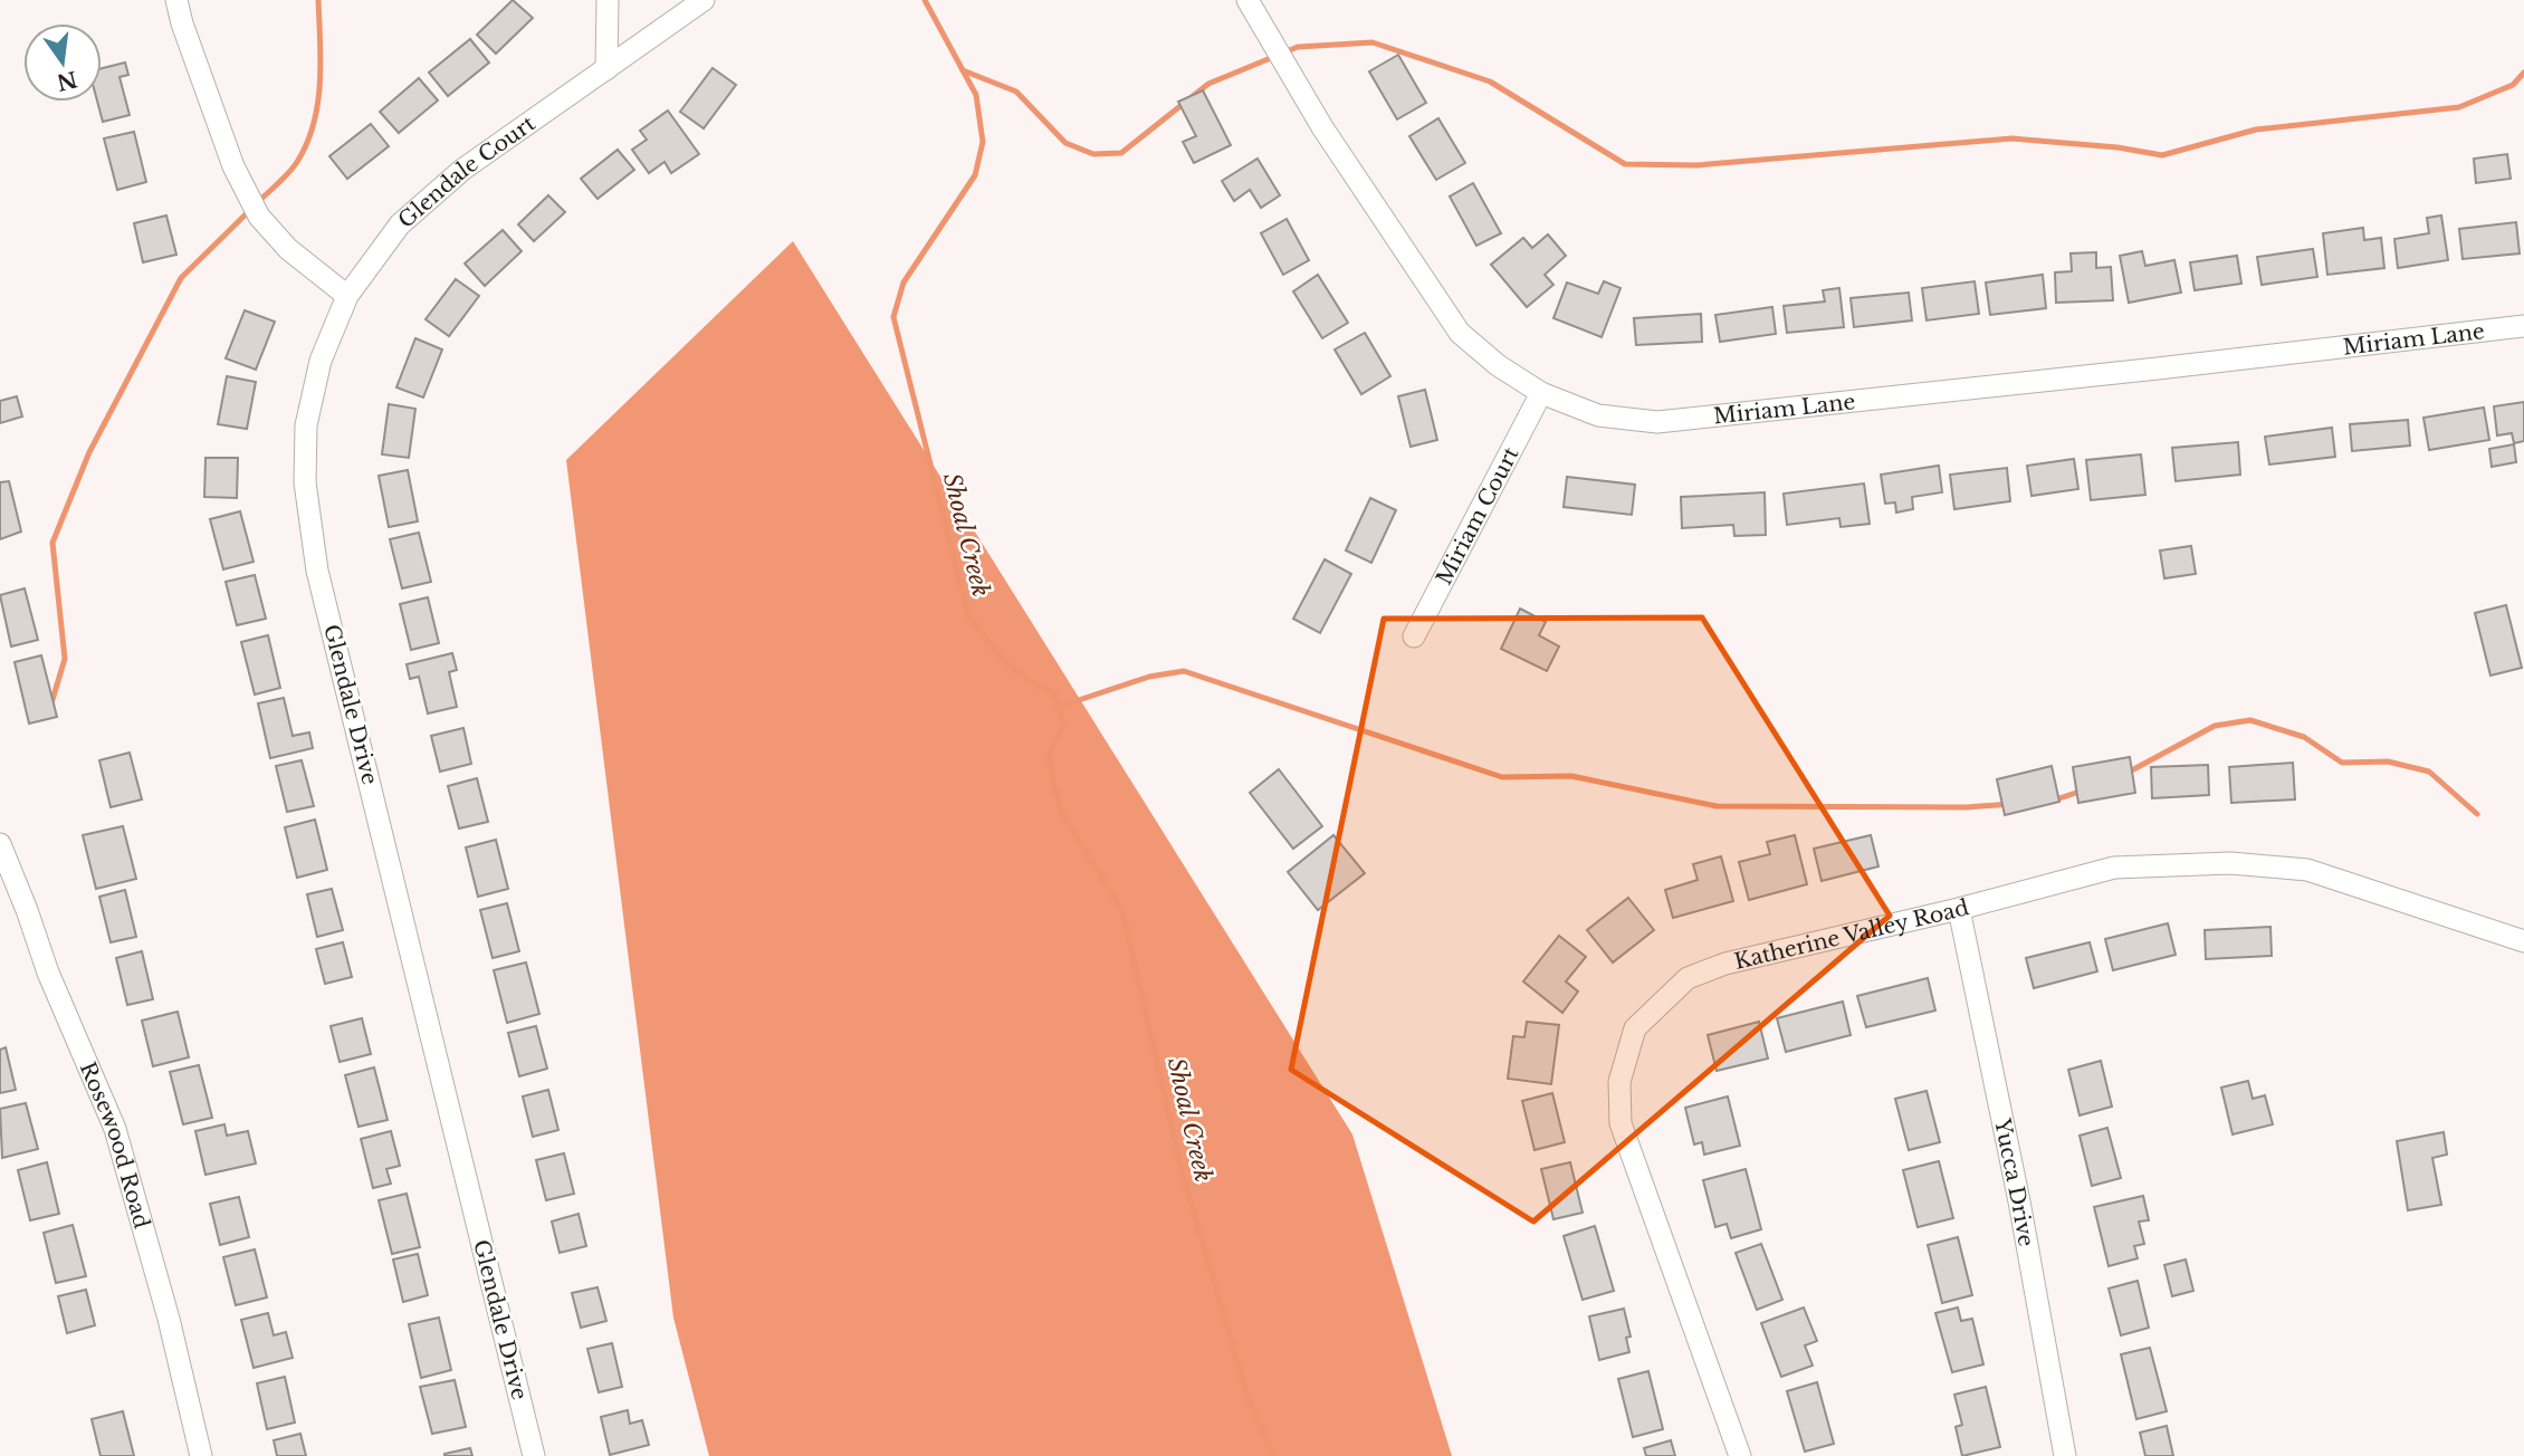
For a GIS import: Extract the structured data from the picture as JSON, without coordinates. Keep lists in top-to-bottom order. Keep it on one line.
{"streets":{"street":["Glendale Court","Miriam Lane","Miriam Court","Glendale Drive","Katherine Valley Road","Rosewood Road","Yucca Drive"]},"crossings":[["Glendale Court","Glendale Drive"],["Miriam Lane","Miriam Court"],["Katherine Valley Road","Yucca Drive"]],"water":["Shoal Creek"],"north":"bottom"}
